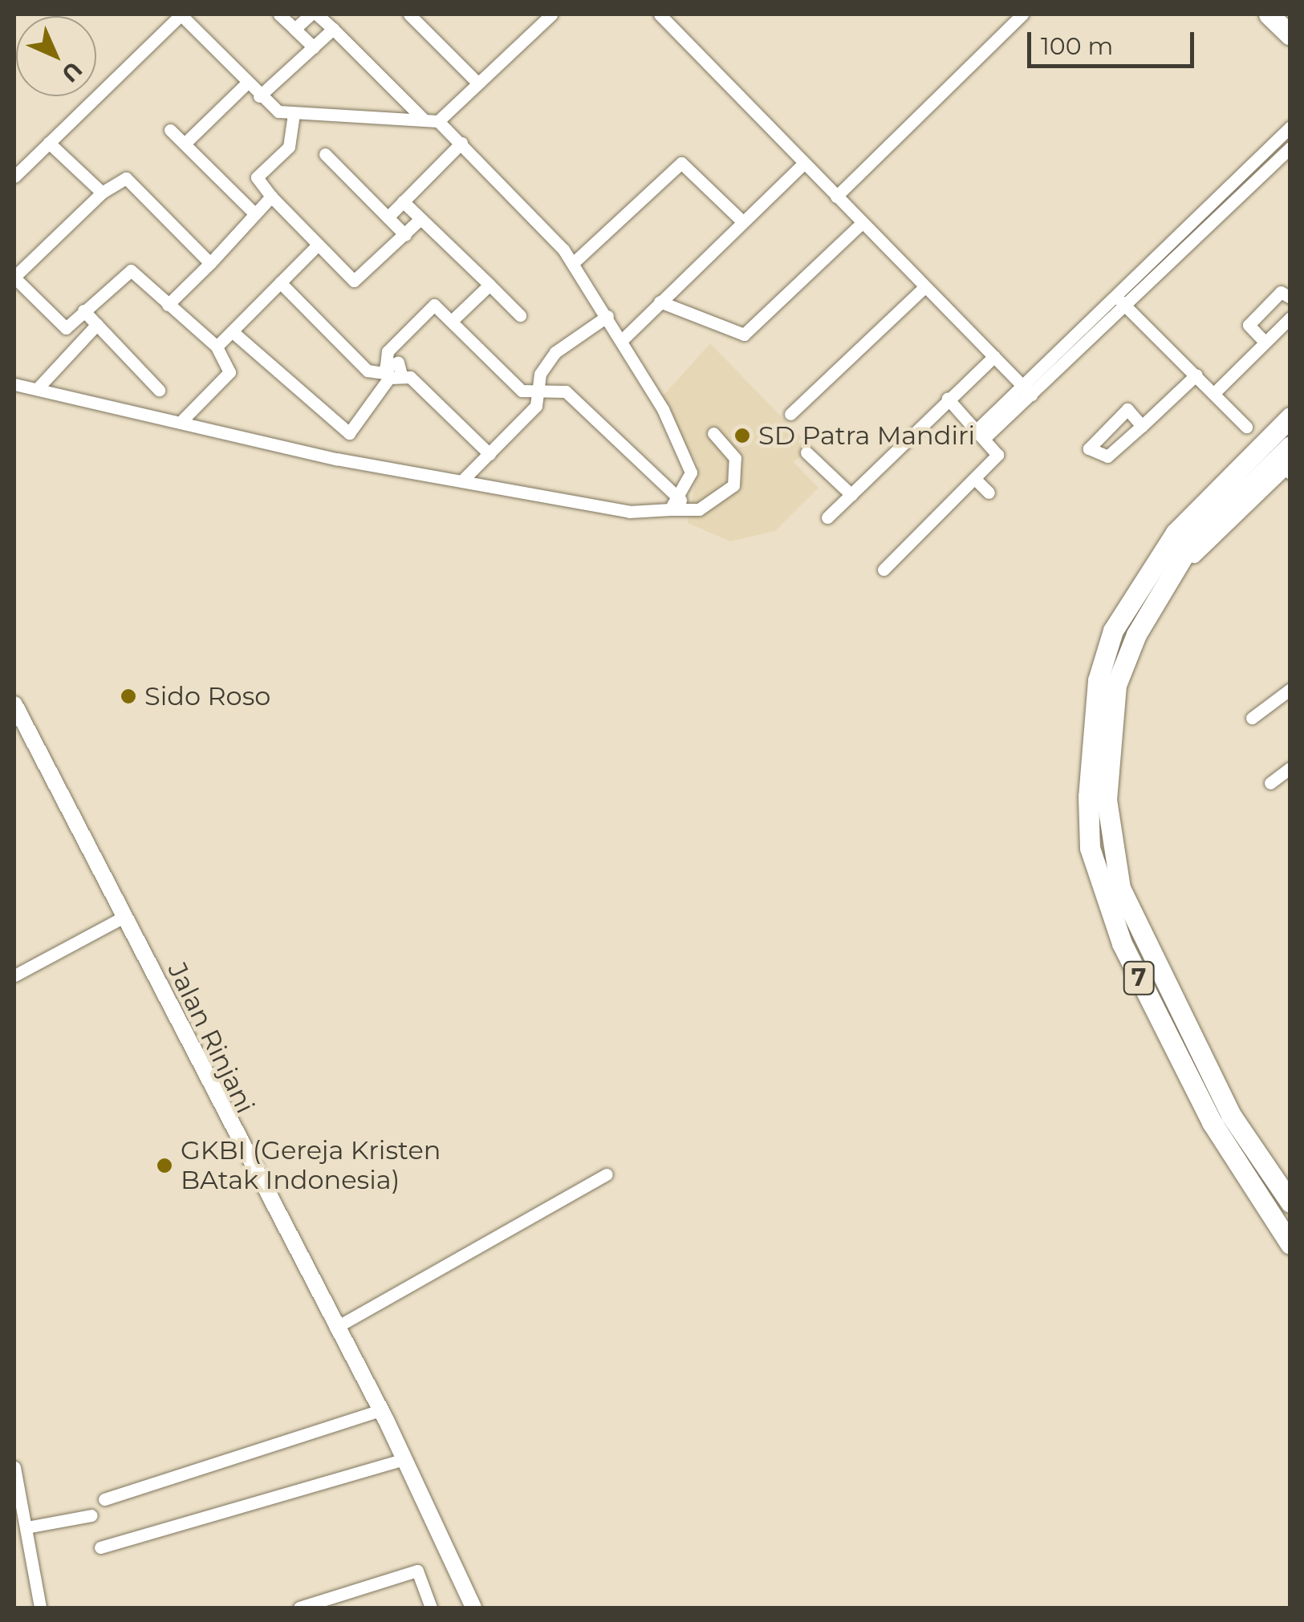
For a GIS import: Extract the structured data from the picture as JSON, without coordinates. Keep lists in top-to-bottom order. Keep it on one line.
{"streets":{"highway":["7"],"street":["Jalan Rinjani"]},"places":["SD Patra Mandiri","Sido Roso","GKBI (Gereja Kristen BAtak Indonesia)"],"scale_bar":"100 m","north":"bottom right"}
